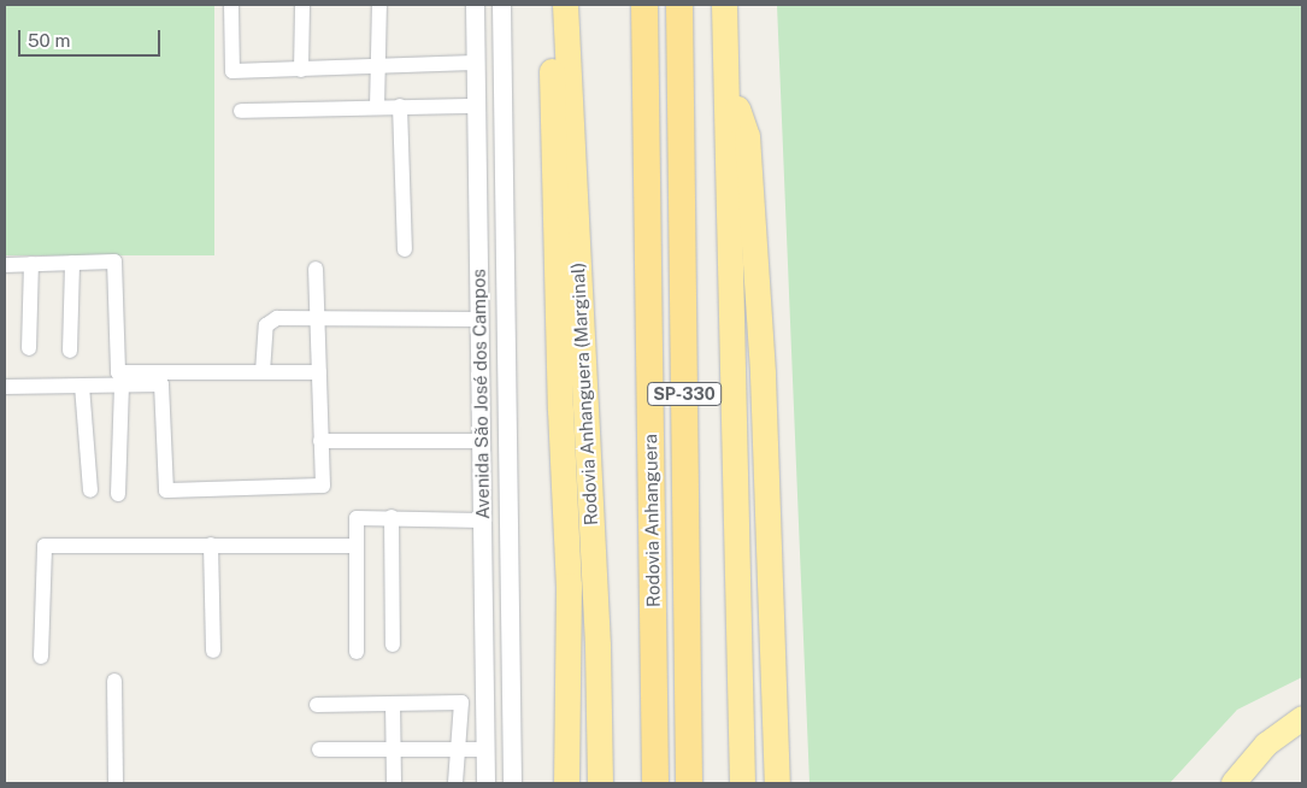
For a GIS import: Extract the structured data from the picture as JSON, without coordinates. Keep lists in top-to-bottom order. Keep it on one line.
{"streets":{"highway":["Rodovia Anhanguera (Marginal)","SP-330","Rodovia Anhanguera"],"street":["Avenida São José dos Campos"]},"scale_bar":"50 m"}
